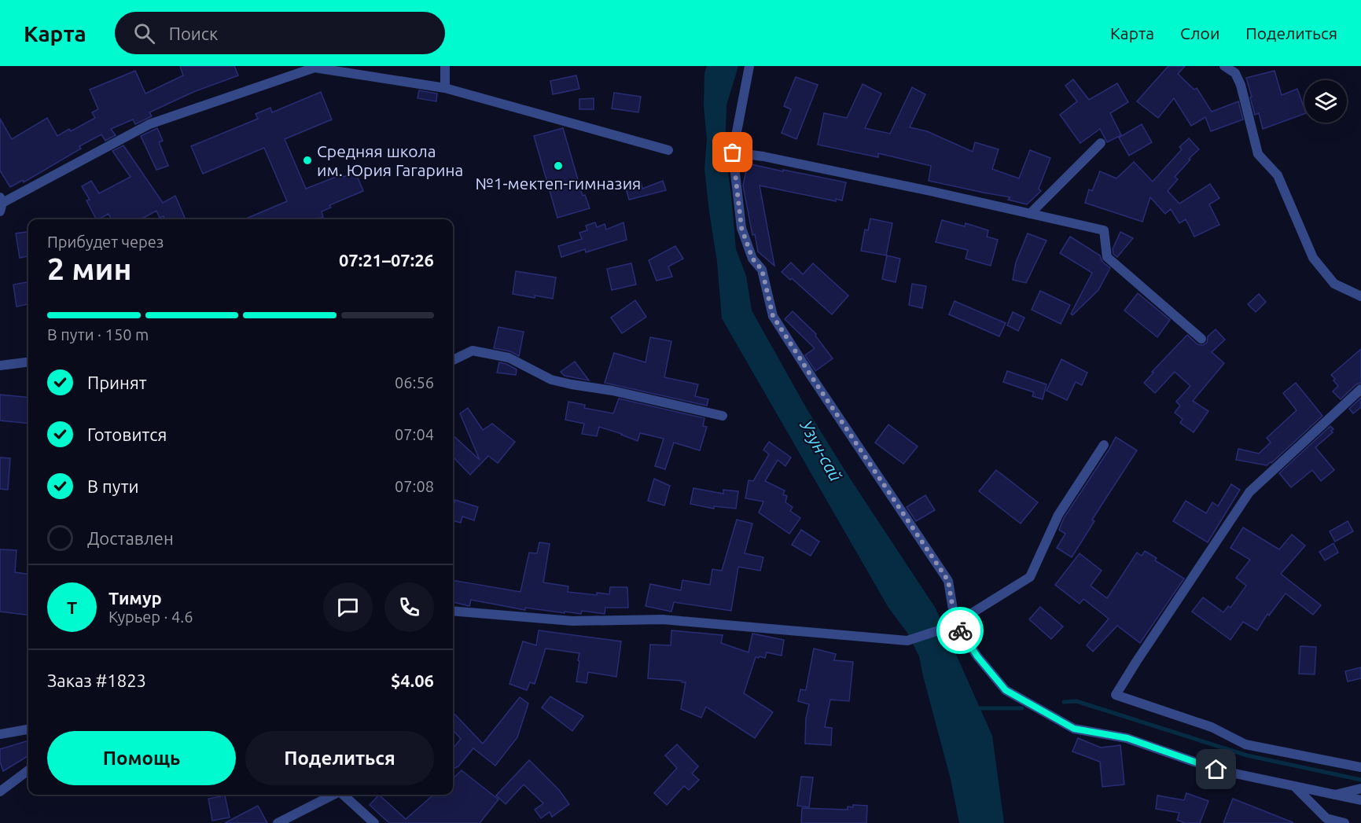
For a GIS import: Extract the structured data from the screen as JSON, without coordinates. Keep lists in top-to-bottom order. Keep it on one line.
{"water":["Узун-сай"],"places":["Средняя школа им. Юрия Гагарина","№1-мектеп-гимназия"],"page":{"header":"Карта","search":"Поиск","nav":["Карта","Слои","Поделиться"],"heading":["2 мин","Прибудет через","07:21–07:26"],"panel":["Тимур","Курьер · 4.6","Заказ #1823","$4.06"],"bar":"В пути · 150 m","list":[["Принят","06:56"],["Готовится","07:04"],["В пути","07:08"],"Доставлен"],"round":"Т","buttons":["Помощь","Поделиться"]}}
